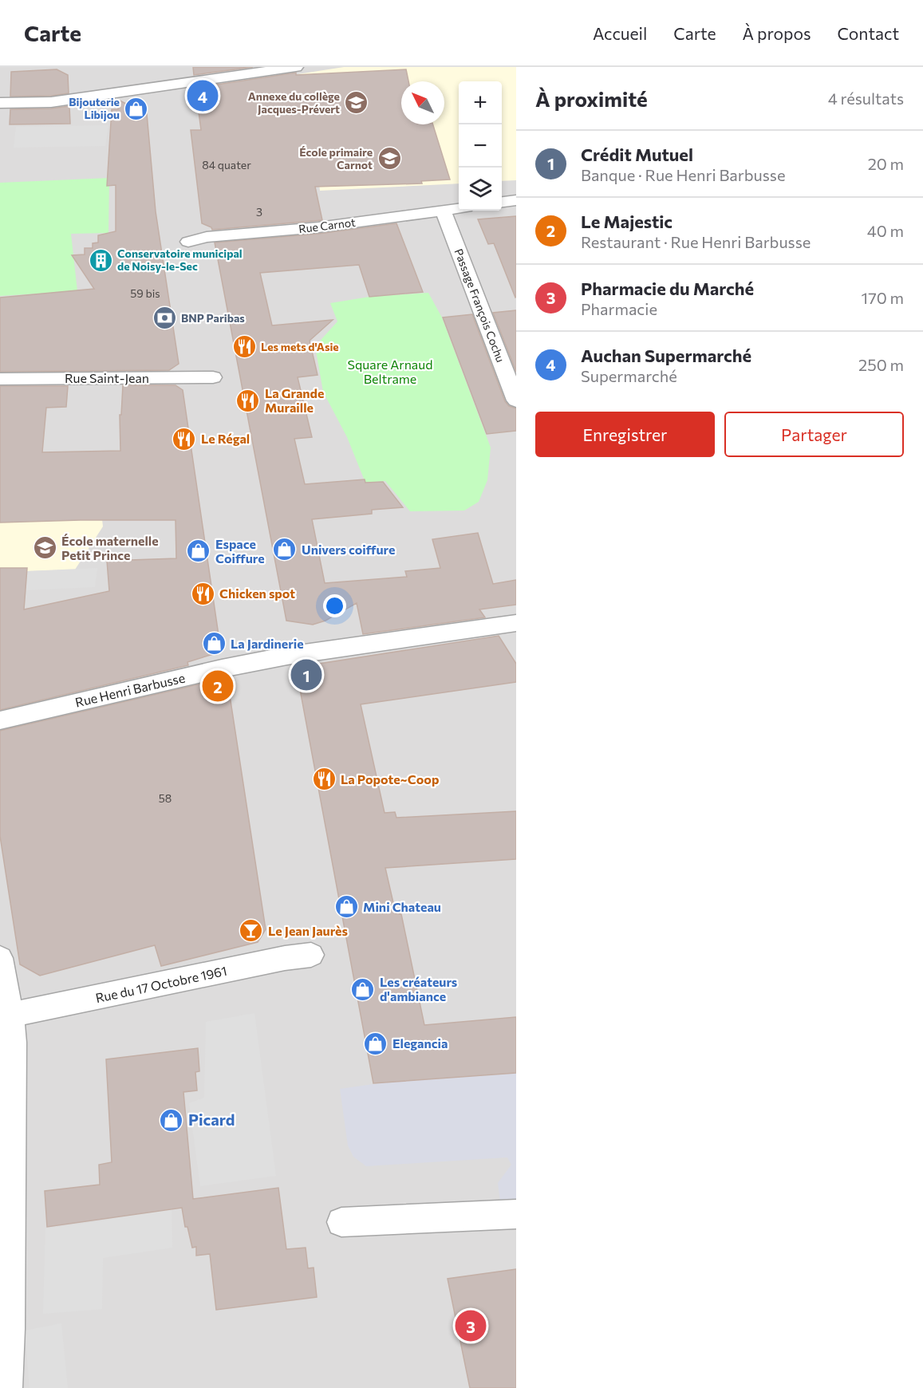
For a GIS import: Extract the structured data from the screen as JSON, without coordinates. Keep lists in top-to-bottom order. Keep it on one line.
{"streets":{"street":["Rue Carnot","Passage François Cochu","Rue Saint-Jean","Rue Henri Barbusse","Rue du 17 Octobre 1961"]},"crossings":[["Rue Carnot","Passage François Cochu"]],"parks":["Square Arnaud Beltrame"],"places":{"school or university":["Annexe du collège Jacques-Prévert","École primaire Carnot","École maternelle Petit Prince"],"shop":["Bijouterie Libijou","Univers coiffure","Espace Coiffure","La Jardinerie","Mini Chateau","Les créateurs d'ambiance","Elegancia","Picard"],"building":["Conservatoire municipal de Noisy-le-Sec"],"bank":["BNP Paribas"],"restaurant":["Les mets d'Asie","La Grande Muraille","Le Régal","Chicken spot","La Popote~Coop"],"bar":["Le Jean Jaurès"]},"house_numbers":["84 quater","3","59 bis","58"],"north":"top left","page":{"header":"Carte","nav":["Accueil","Carte","À propos","Contact"],"heading":["À proximité","4 résultats"],"pins":["4","1","2","3"],"map_buttons":["+","−"],"list":[{"mark":"1","name":"Crédit Mutuel","note":"Banque · Rue Henri Barbusse","value":"20 m"},{"mark":"2","name":"Le Majestic","note":"Restaurant · Rue Henri Barbusse","value":"40 m"},{"mark":"3","name":"Pharmacie du Marché","note":"Pharmacie","value":"170 m"},{"mark":"4","name":"Auchan Supermarché","note":"Supermarché","value":"250 m"}],"buttons":["Enregistrer","Partager"]}}
